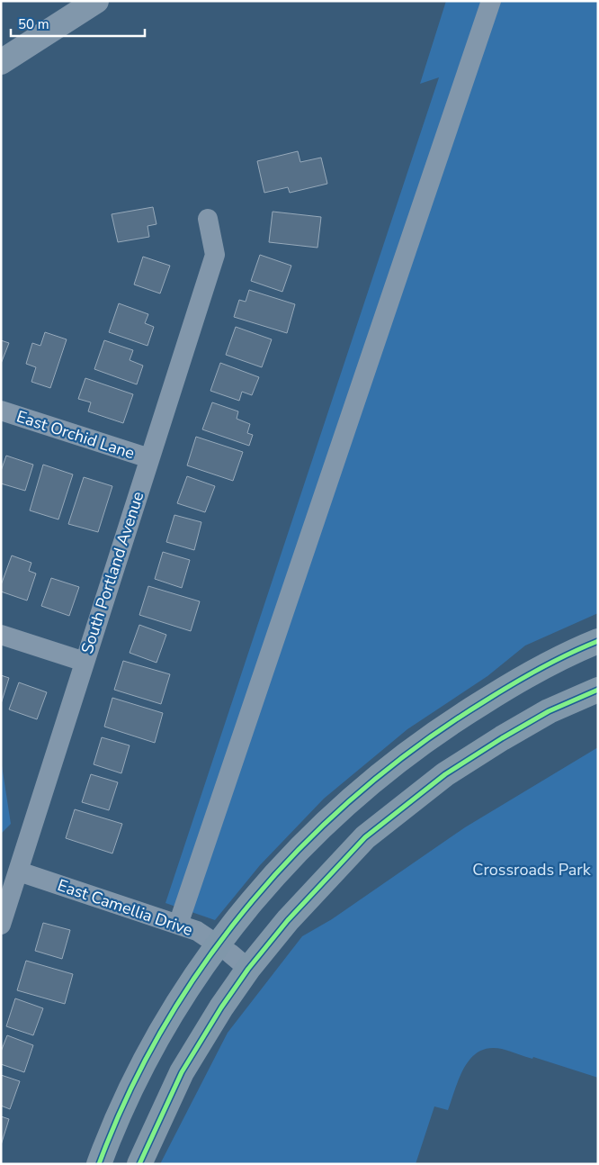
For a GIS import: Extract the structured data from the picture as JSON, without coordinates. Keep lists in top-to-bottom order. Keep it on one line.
{"streets":{"street":["East Orchid Lane","South Portland Avenue","East Camellia Drive"]},"crossings":[["East Orchid Lane","South Portland Avenue"],["South Portland Avenue","East Camellia Drive"]],"parks":["Crossroads Park"],"scale_bar":"50 m"}
